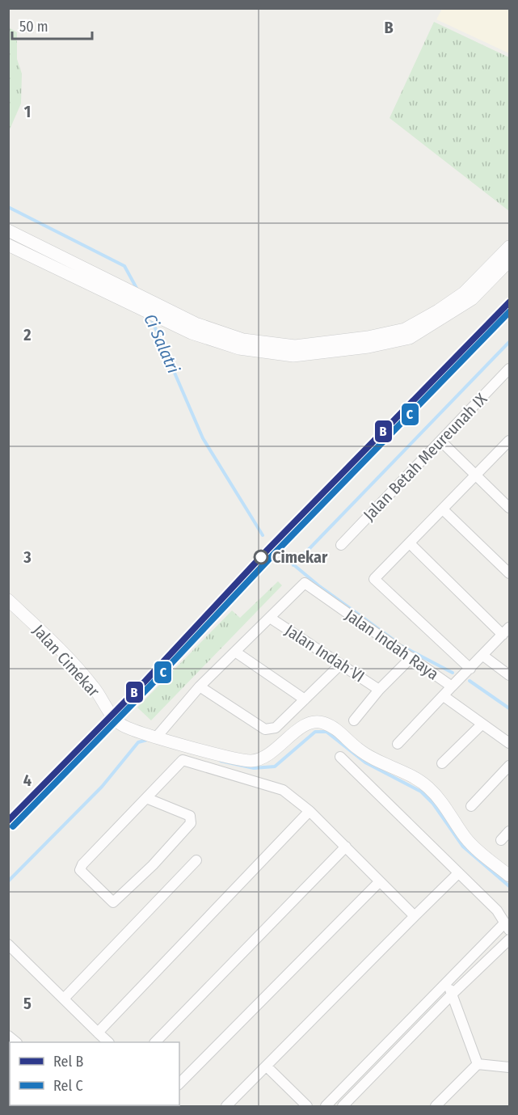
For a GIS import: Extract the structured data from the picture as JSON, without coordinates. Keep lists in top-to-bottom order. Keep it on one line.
{"streets":{"street":["Jalan Betah Meureunah IX","Jalan Indah Raya","Jalan Indah VI","Jalan Cimekar"]},"crossings":[["Jalan Indah Raya","Jalan Indah VI"]],"water":["Ci Salatri"],"places":["Cimekar"],"lines":["rail line B","rail line C"],"legend":["Rel B","Rel C"],"scale_bar":"50 m","grid":{"columns":["B"],"rows":["1","2","3","4","5"]}}
